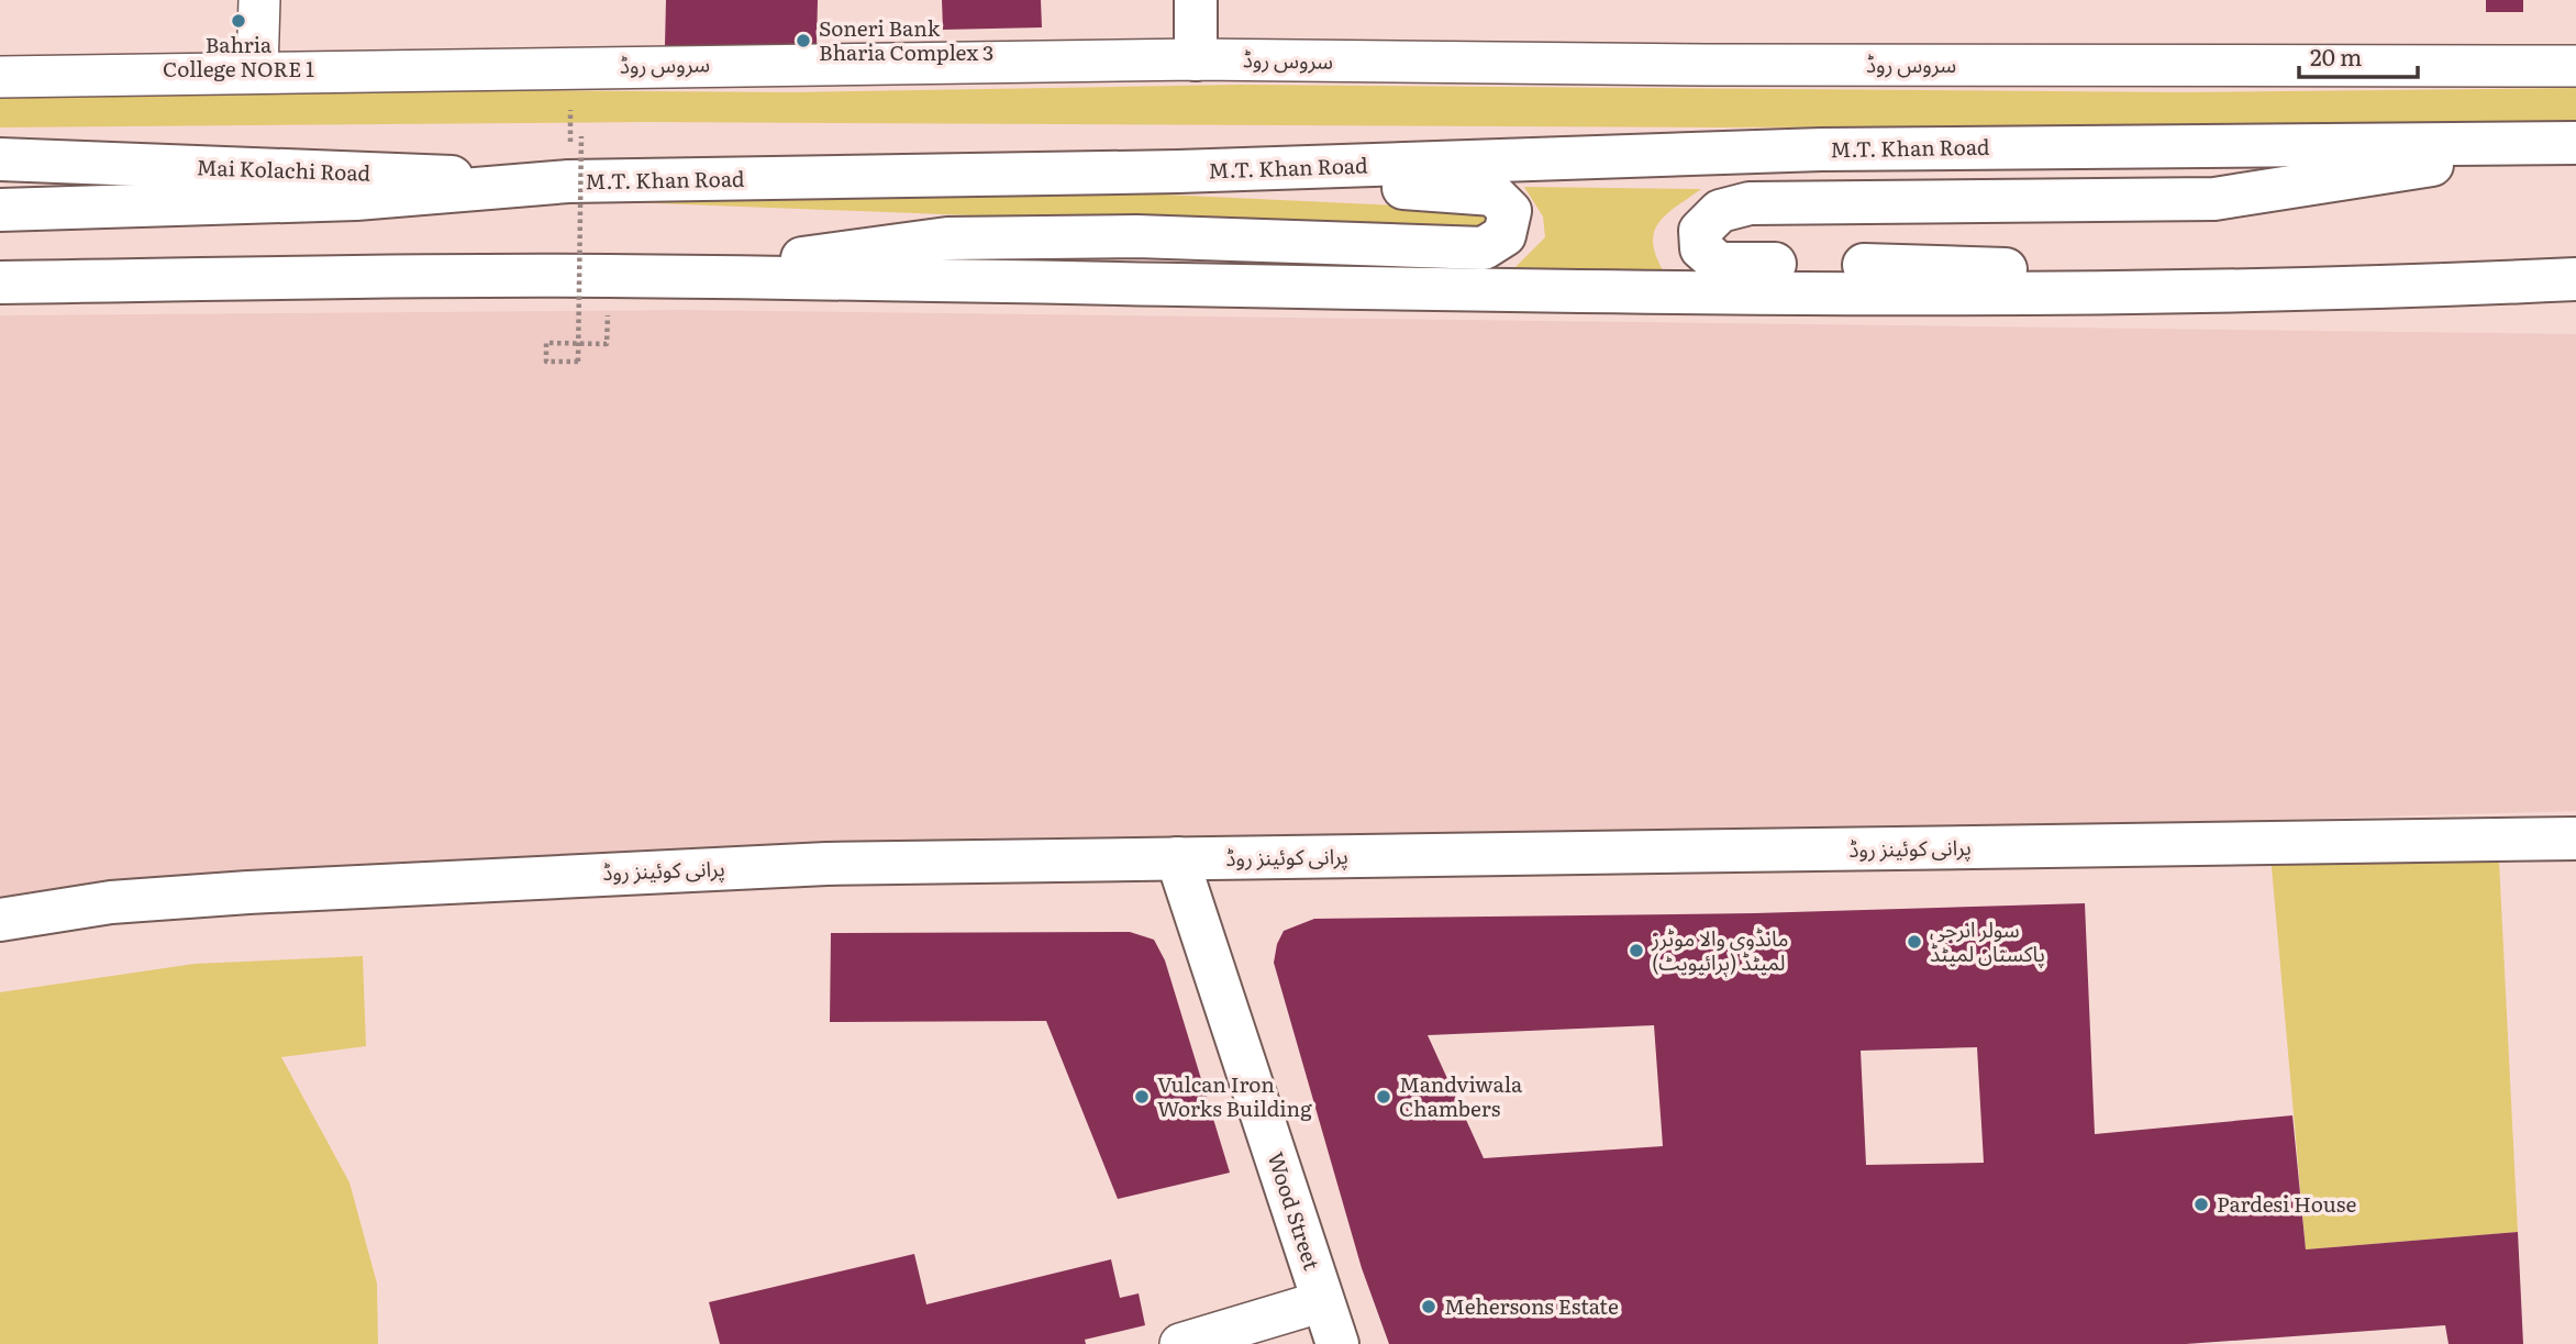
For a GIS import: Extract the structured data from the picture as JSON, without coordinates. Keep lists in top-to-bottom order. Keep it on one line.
{"streets":{"main road":["M.T. Khan Road","Mai Kolachi Road","پرانی کوئینز روڈ","Wood Street"],"street":["سروس روڈ"]},"crossings":[["M.T. Khan Road","Mai Kolachi Road"],["پرانی کوئینز روڈ","Wood Street"]],"places":["Bahria College NORE 1","Soneri Bank Bharia Complex 3","سولر انرجی پاکستان لمیٹڈ","مانڈوی والا موٹرز (پرائیویٹ) لمیٹڈ","Vulcan Iron Works Building","Mandviwala Chambers","Pardesi House","Mehersons Estate"],"scale_bar":"20 m"}
